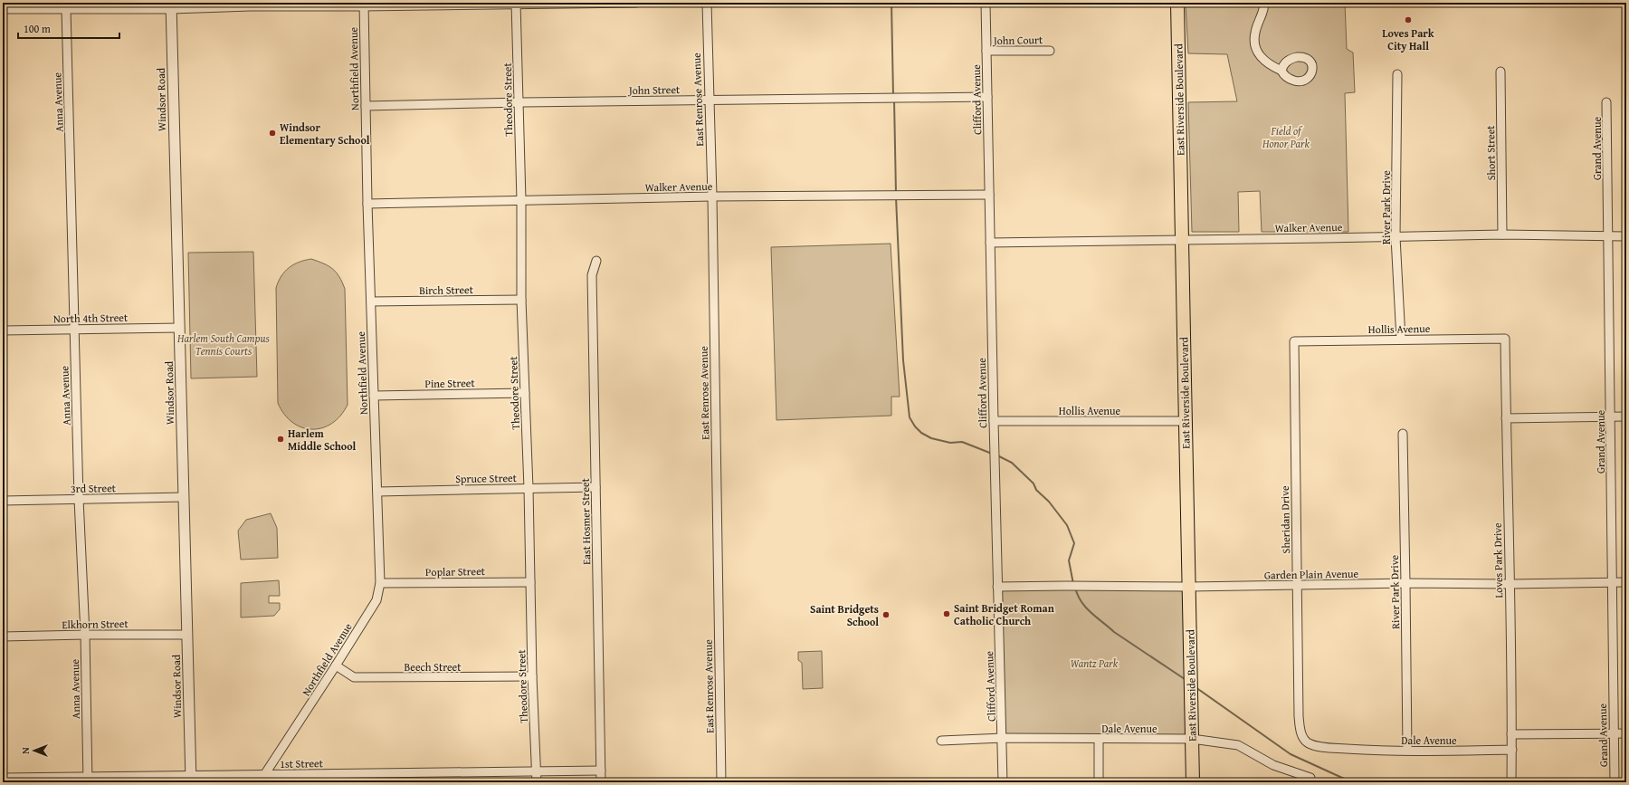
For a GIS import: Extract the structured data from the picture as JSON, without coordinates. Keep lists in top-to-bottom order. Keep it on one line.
{"streets":{"main road":["East Riverside Boulevard"],"street":["John Court","Northfield Avenue","John Street","Windsor Road","Theodore Street","East Renrose Avenue","Clifford Avenue","Anna Avenue","Grand Avenue","Short Street","Walker Avenue","River Park Drive","Birch Street","North 4th Street","Hollis Avenue","Pine Street","Spruce Street","3rd Street","Sheridan Drive","East Hosmer Street","Loves Park Drive","Poplar Street","Garden Plain Avenue","Elkhorn Street","Beech Street","Dale Avenue","1st Street"]},"crossings":[["John Court","Clifford Avenue"],["Northfield Avenue","John Street"],["Northfield Avenue","Walker Avenue"],["Northfield Avenue","Birch Street"],["Northfield Avenue","Pine Street"],["Northfield Avenue","Spruce Street"],["Northfield Avenue","Poplar Street"],["Northfield Avenue","Beech Street"],["Northfield Avenue","1st Street"],["John Street","Theodore Street"],["John Street","East Renrose Avenue"],["John Street","Clifford Avenue"],["Windsor Road","North 4th Street"],["Windsor Road","3rd Street"],["Windsor Road","Elkhorn Street"],["Windsor Road","1st Street"],["Theodore Street","Walker Avenue"],["Theodore Street","Birch Street"],["Theodore Street","Pine Street"],["Theodore Street","Spruce Street"],["Theodore Street","Poplar Street"],["Theodore Street","Beech Street"],["Theodore Street","1st Street"],["East Renrose Avenue","Walker Avenue"],["Clifford Avenue","Walker Avenue"],["Clifford Avenue","Hollis Avenue"],["Clifford Avenue","Garden Plain Avenue"],["Clifford Avenue","Dale Avenue"],["East Riverside Boulevard","Walker Avenue"],["East Riverside Boulevard","Hollis Avenue"],["East Riverside Boulevard","Garden Plain Avenue"],["East Riverside Boulevard","Dale Avenue"],["Anna Avenue","North 4th Street"],["Anna Avenue","3rd Street"],["Anna Avenue","Elkhorn Street"],["Anna Avenue","1st Street"],["Grand Avenue","Walker Avenue"],["Grand Avenue","Garden Plain Avenue"],["Short Street","Walker Avenue"],["Walker Avenue","River Park Drive"],["River Park Drive","Hollis Avenue"],["River Park Drive","Garden Plain Avenue"],["River Park Drive","Dale Avenue"],["Hollis Avenue","Sheridan Drive"],["Hollis Avenue","Loves Park Drive"],["Spruce Street","East Hosmer Street"],["Sheridan Drive","Garden Plain Avenue"],["Sheridan Drive","Dale Avenue"],["East Hosmer Street","1st Street"],["Loves Park Drive","Garden Plain Avenue"],["Loves Park Drive","Dale Avenue"]],"parks":["Field of Honor Park","Harlem South Campus Tennis Courts","Wantz Park"],"places":["Loves Park City Hall","Windsor Elementary School","Harlem Middle School","Saint Bridget Roman Catholic Church","Saint Bridgets School"],"scale_bar":"100 m","north":"left"}
